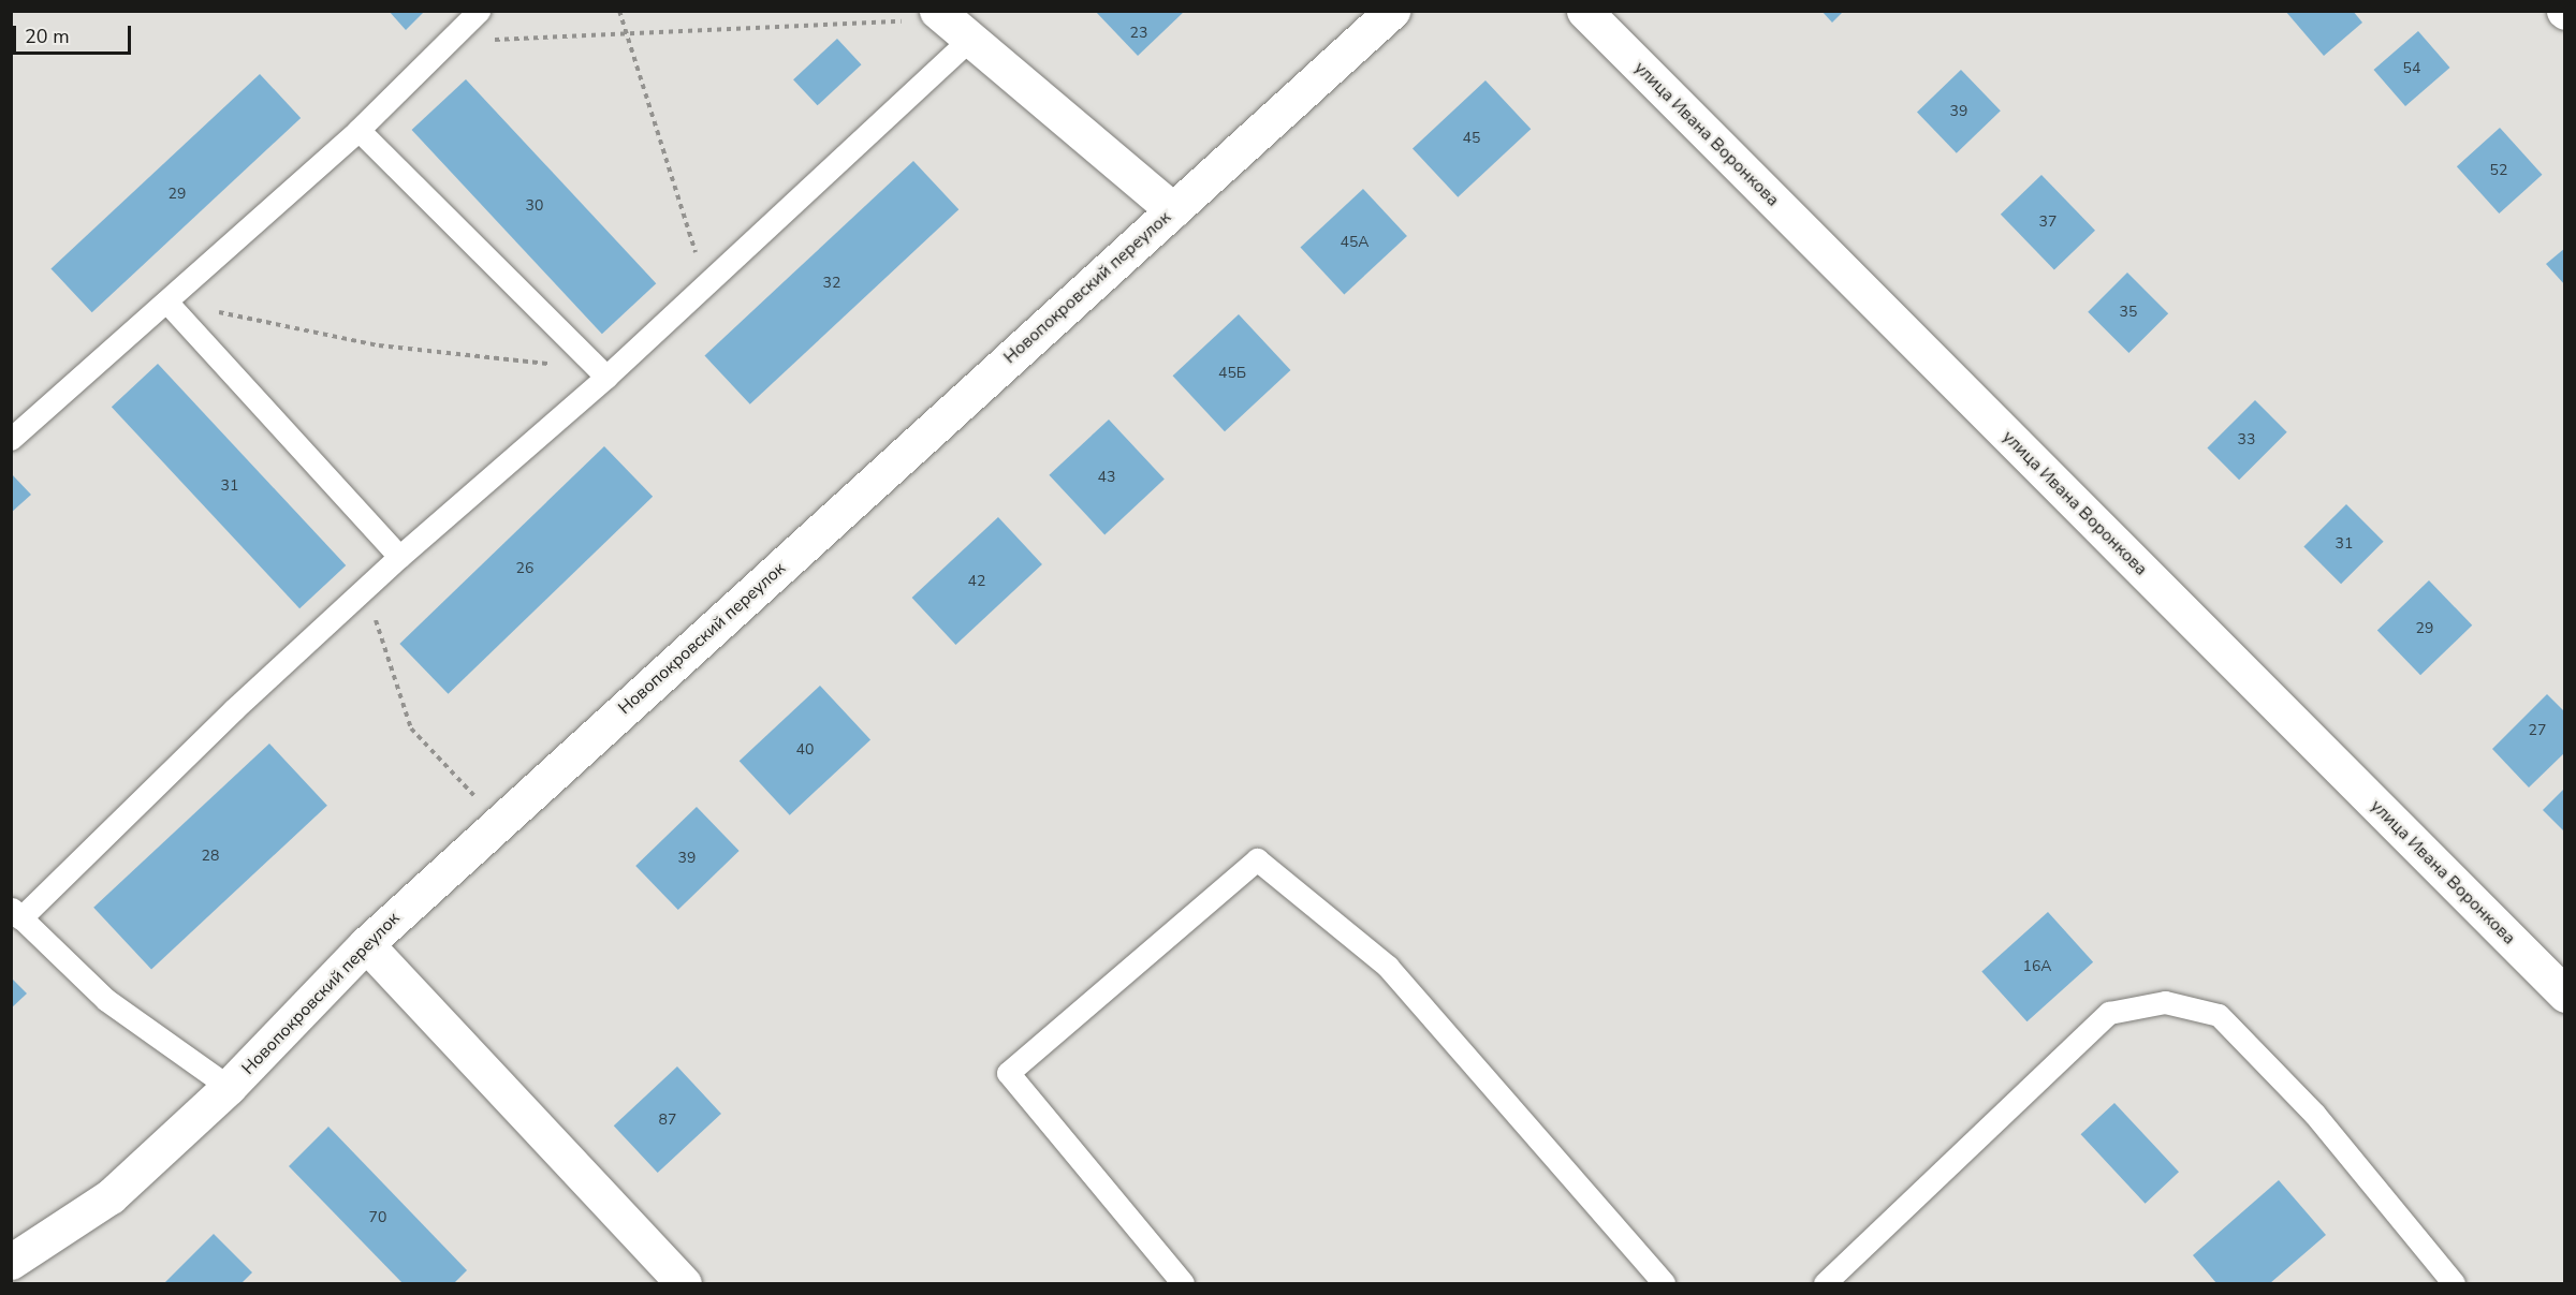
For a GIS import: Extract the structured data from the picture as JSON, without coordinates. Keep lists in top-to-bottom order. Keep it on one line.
{"streets":{"street":["улица Ивана Воронкова","Новопокровский переулок"]},"house_numbers":["23","54","39","45","52","29","30","37","45А","32","35","45Б","33","43","31","31","26","42","29","27","40","28","39","16А","87","70"],"scale_bar":"20 m"}
